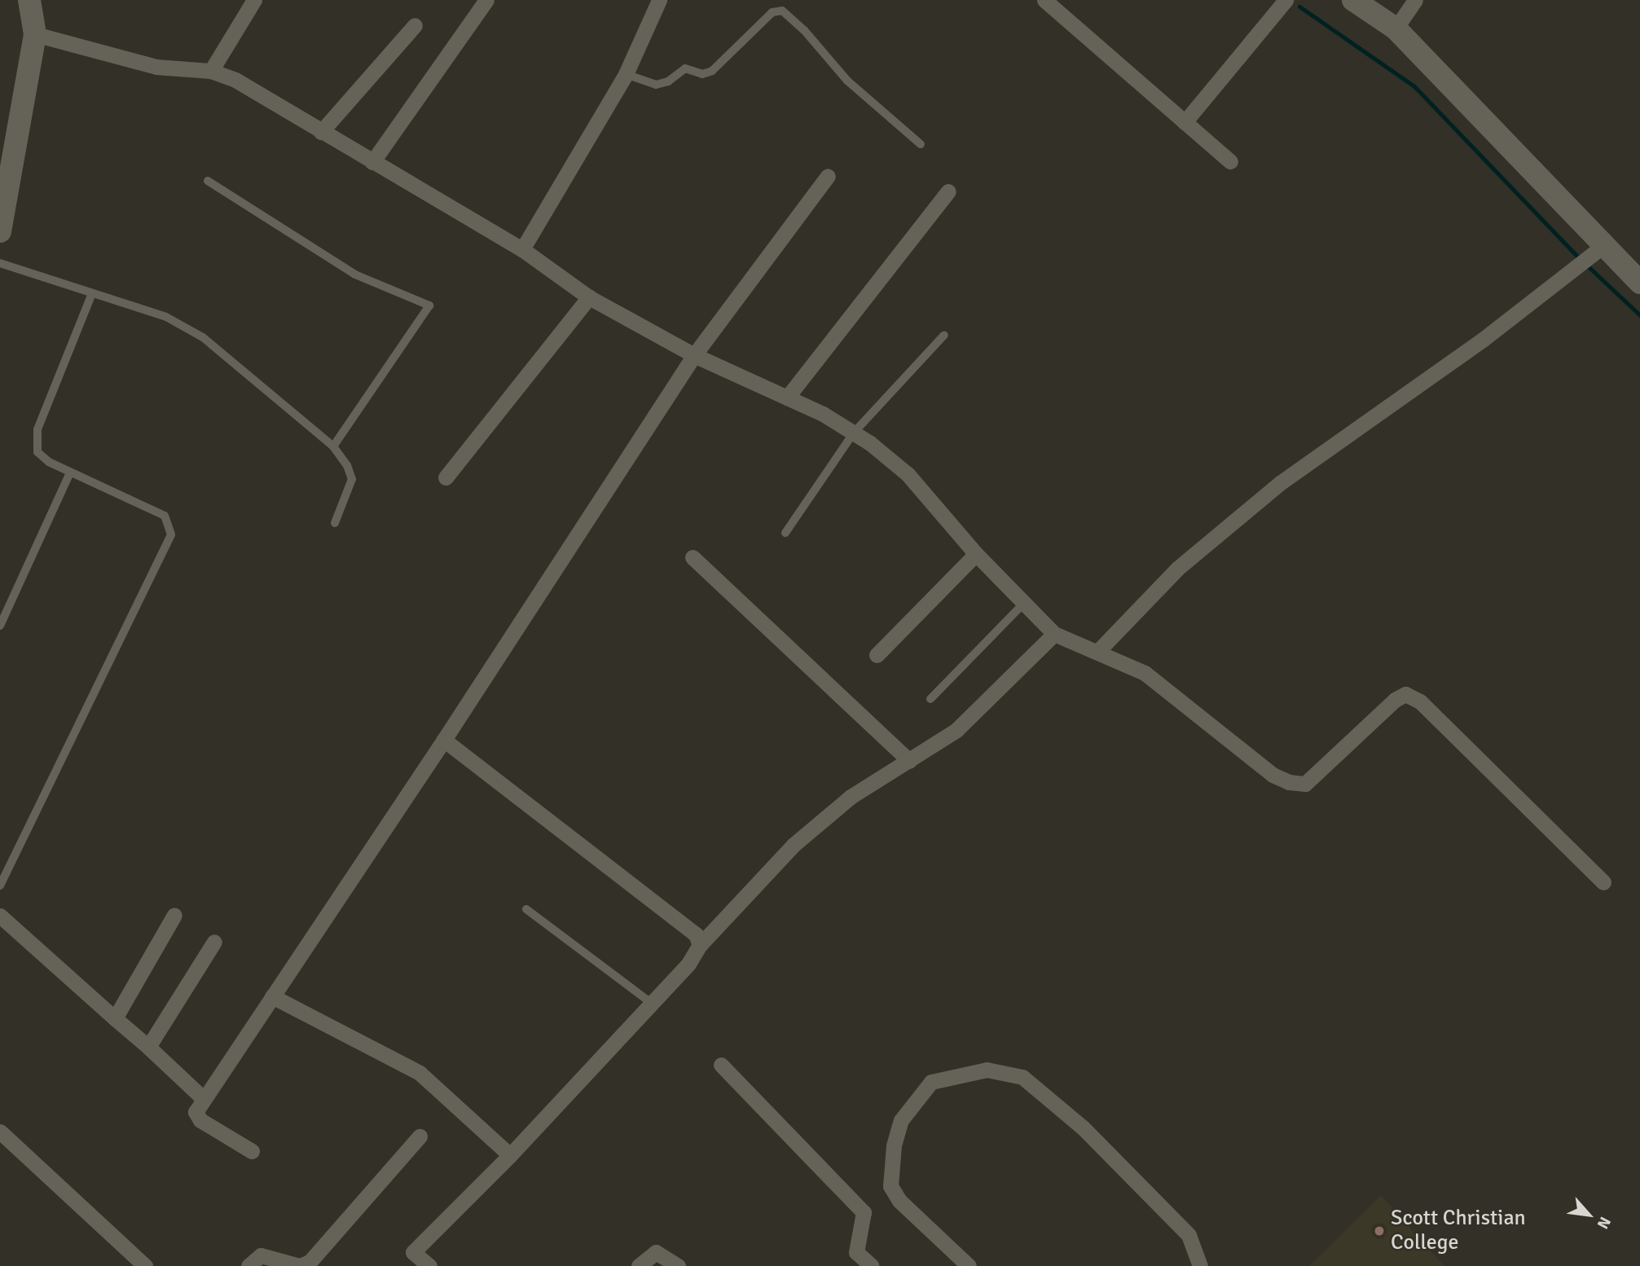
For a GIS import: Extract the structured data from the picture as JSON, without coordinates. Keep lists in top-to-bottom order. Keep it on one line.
{"places":["Scott Christian College"],"north":"bottom right"}
